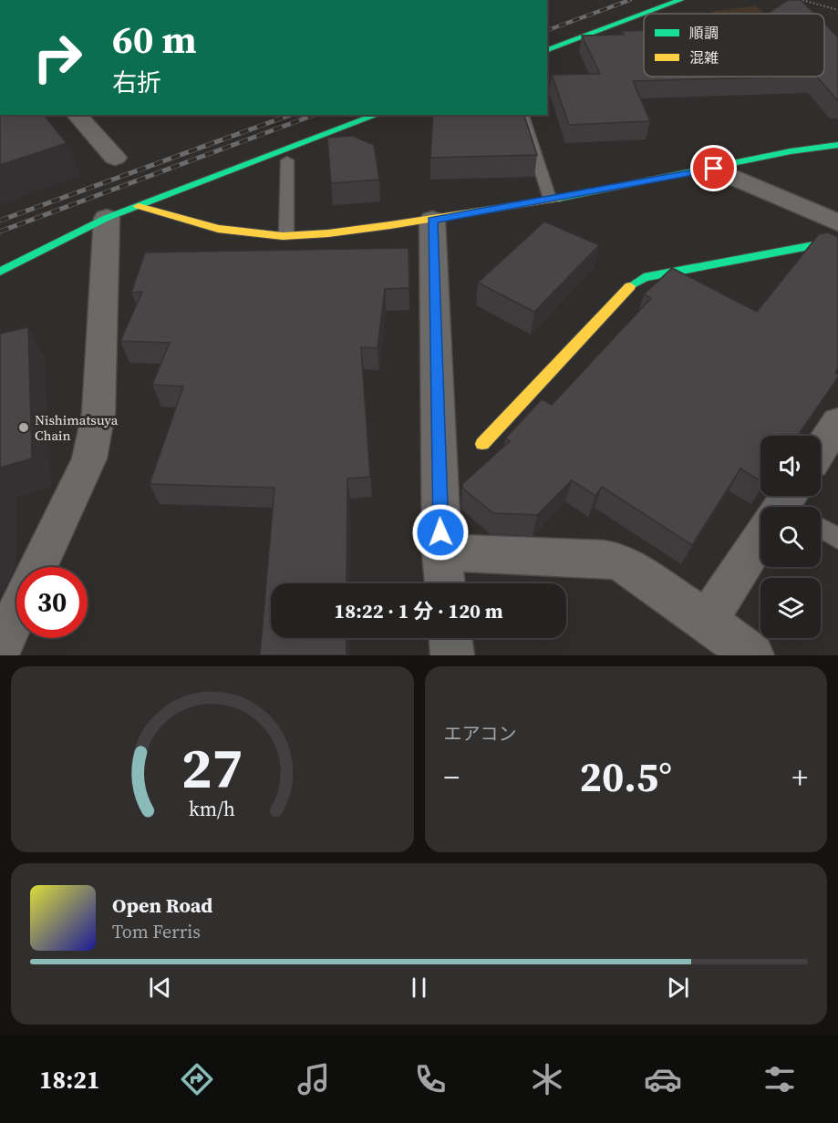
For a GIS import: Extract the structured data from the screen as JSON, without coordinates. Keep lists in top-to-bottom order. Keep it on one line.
{"places":["Nishimatsuya Chain"],"legend":["順調","混雑"],"page":{"turn":["60 m","右折"],"limit":"30","trip":"18:22 · 1 分 · 120 m","tile":"エアコン","heat":["−","20.5°","+"],"song":["Open Road","Tom Ferris"],"tabs":"18:21","gauge":["27","km/h"]}}
